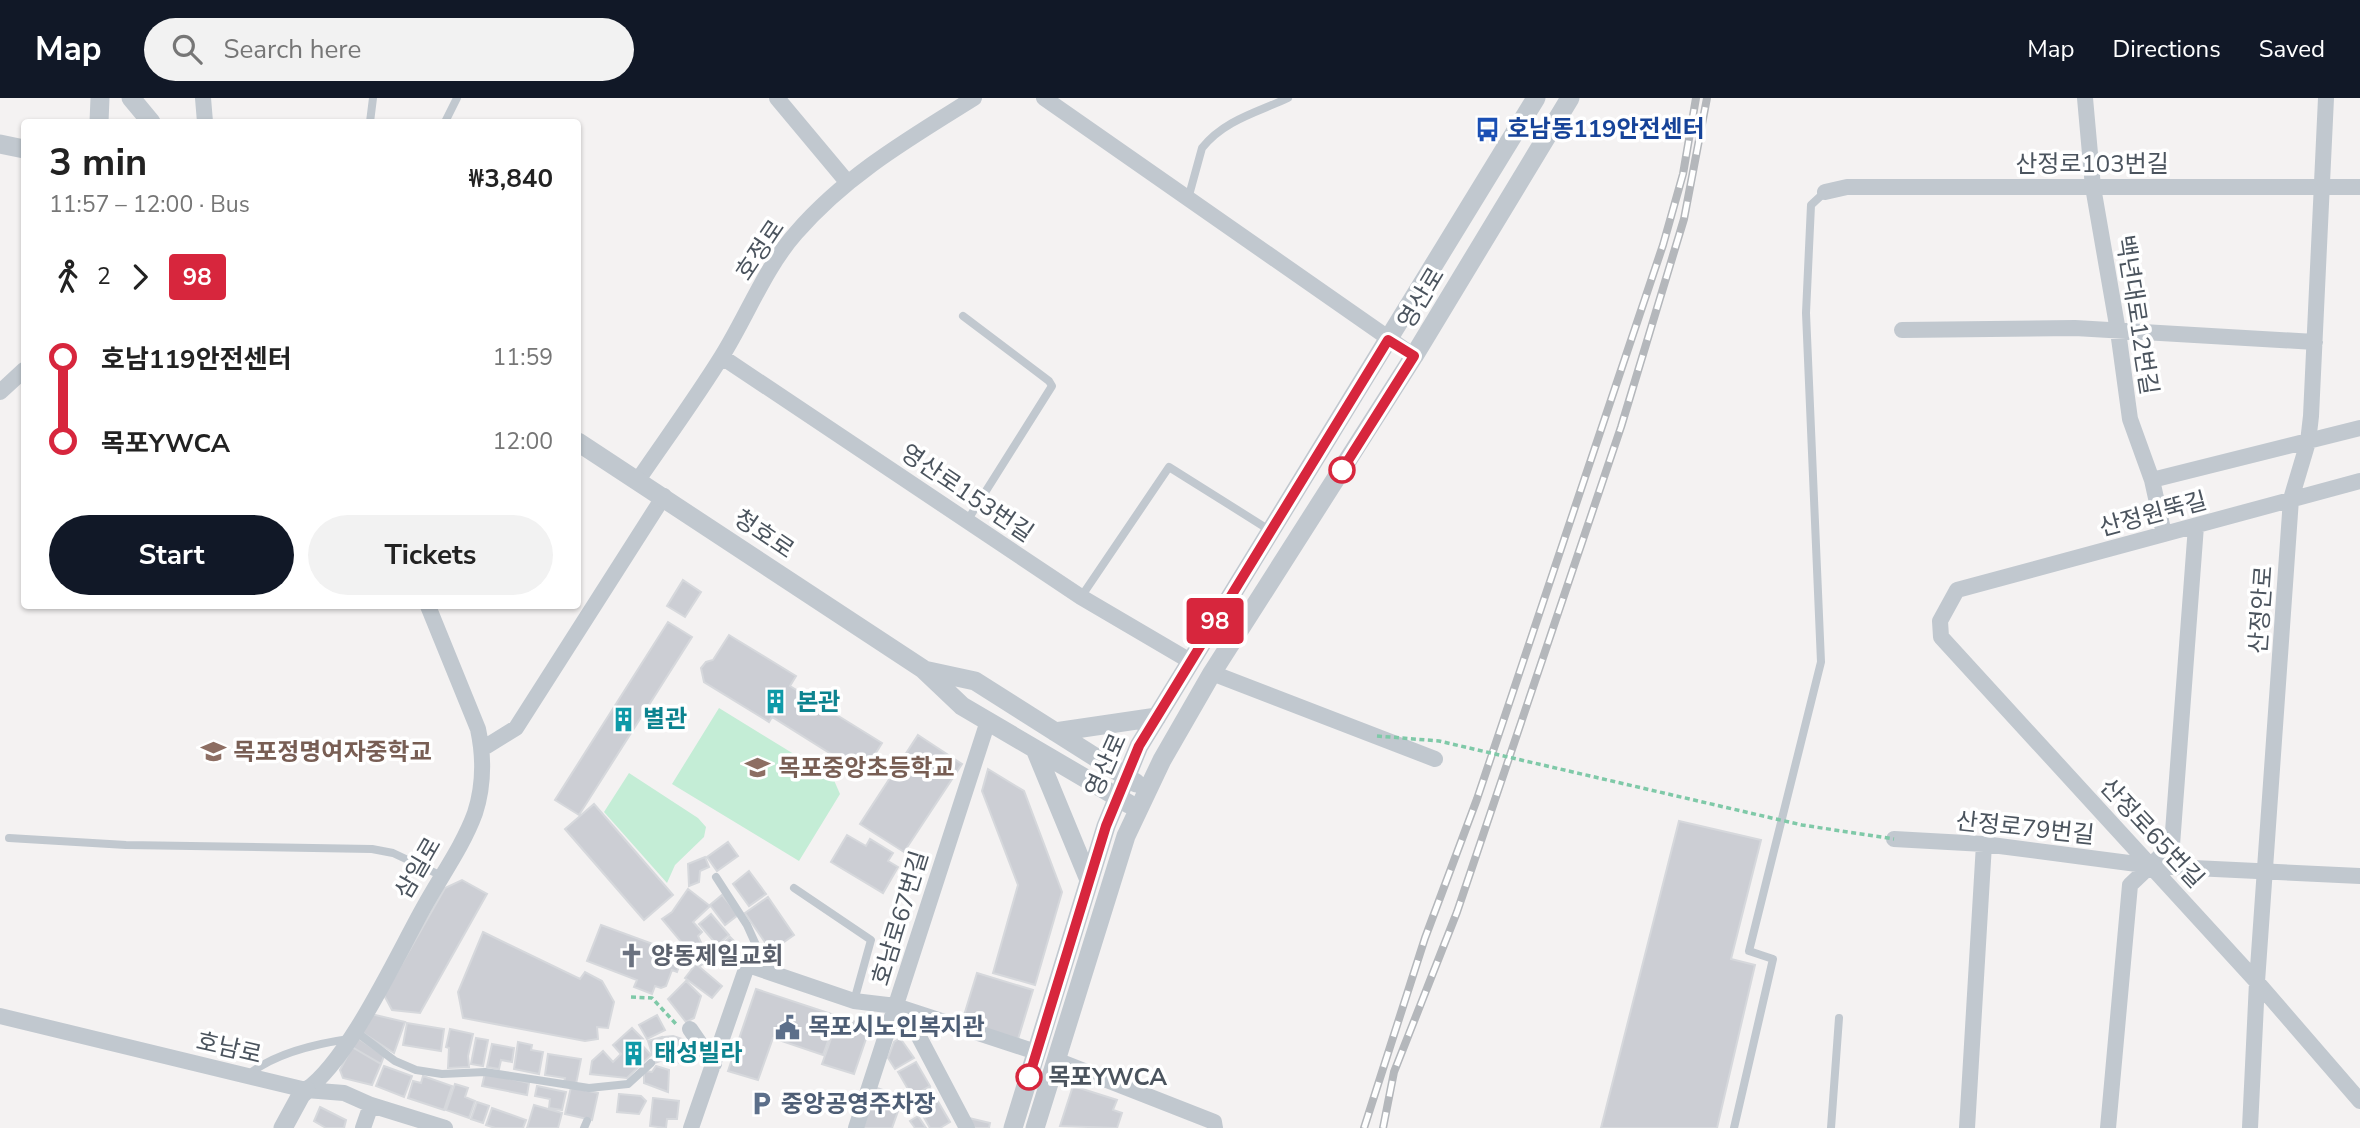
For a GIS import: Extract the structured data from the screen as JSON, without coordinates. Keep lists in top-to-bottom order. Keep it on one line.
{"streets":{"street":["산정로103번길","호정로","영산로","백년대로12번길","영산로153번길","산정원뚝길","청호로","산정안로","산정로79번길","산정로65번길","삼일로","호남로67번길","호남로"]},"crossings":[["산정로103번길","백년대로12번길"],["산정로103번길","산정안로"],["호정로","영산로153번길"],["호정로","청호로"],["영산로","영산로153번길"],["영산로","청호로"],["백년대로12번길","산정원뚝길"],["산정원뚝길","산정안로"],["산정원뚝길","산정로65번길"],["청호로","호남로67번길"],["산정안로","산정로79번길"],["산정안로","산정로65번길"],["산정로79번길","산정로65번길"],["삼일로","호남로"]],"places":{"bus stop":["호남동119안전센터"],"building":["본관","별관","태성빌라"],"school or university":["목포정명여자중학교","목포중앙초등학교"],"church":["양동제일교회"],"public building":["목포시노인복지관"],"other":["목포YWCA"],"parking":["중앙공영주차장"]},"lines":["bus line 98"],"page":{"header":"Map","search":"Search here","nav":["Map","Directions","Saved"],"on_map":"98","heading":["3 min","11:57 – 12:00 · Bus","₩3,840"],"legs":["2","98"],"list":[{"name":"호남119안전센터","value":"11:59"},{"name":"목포YWCA","value":"12:00"}],"buttons":["Start","Tickets"]}}
